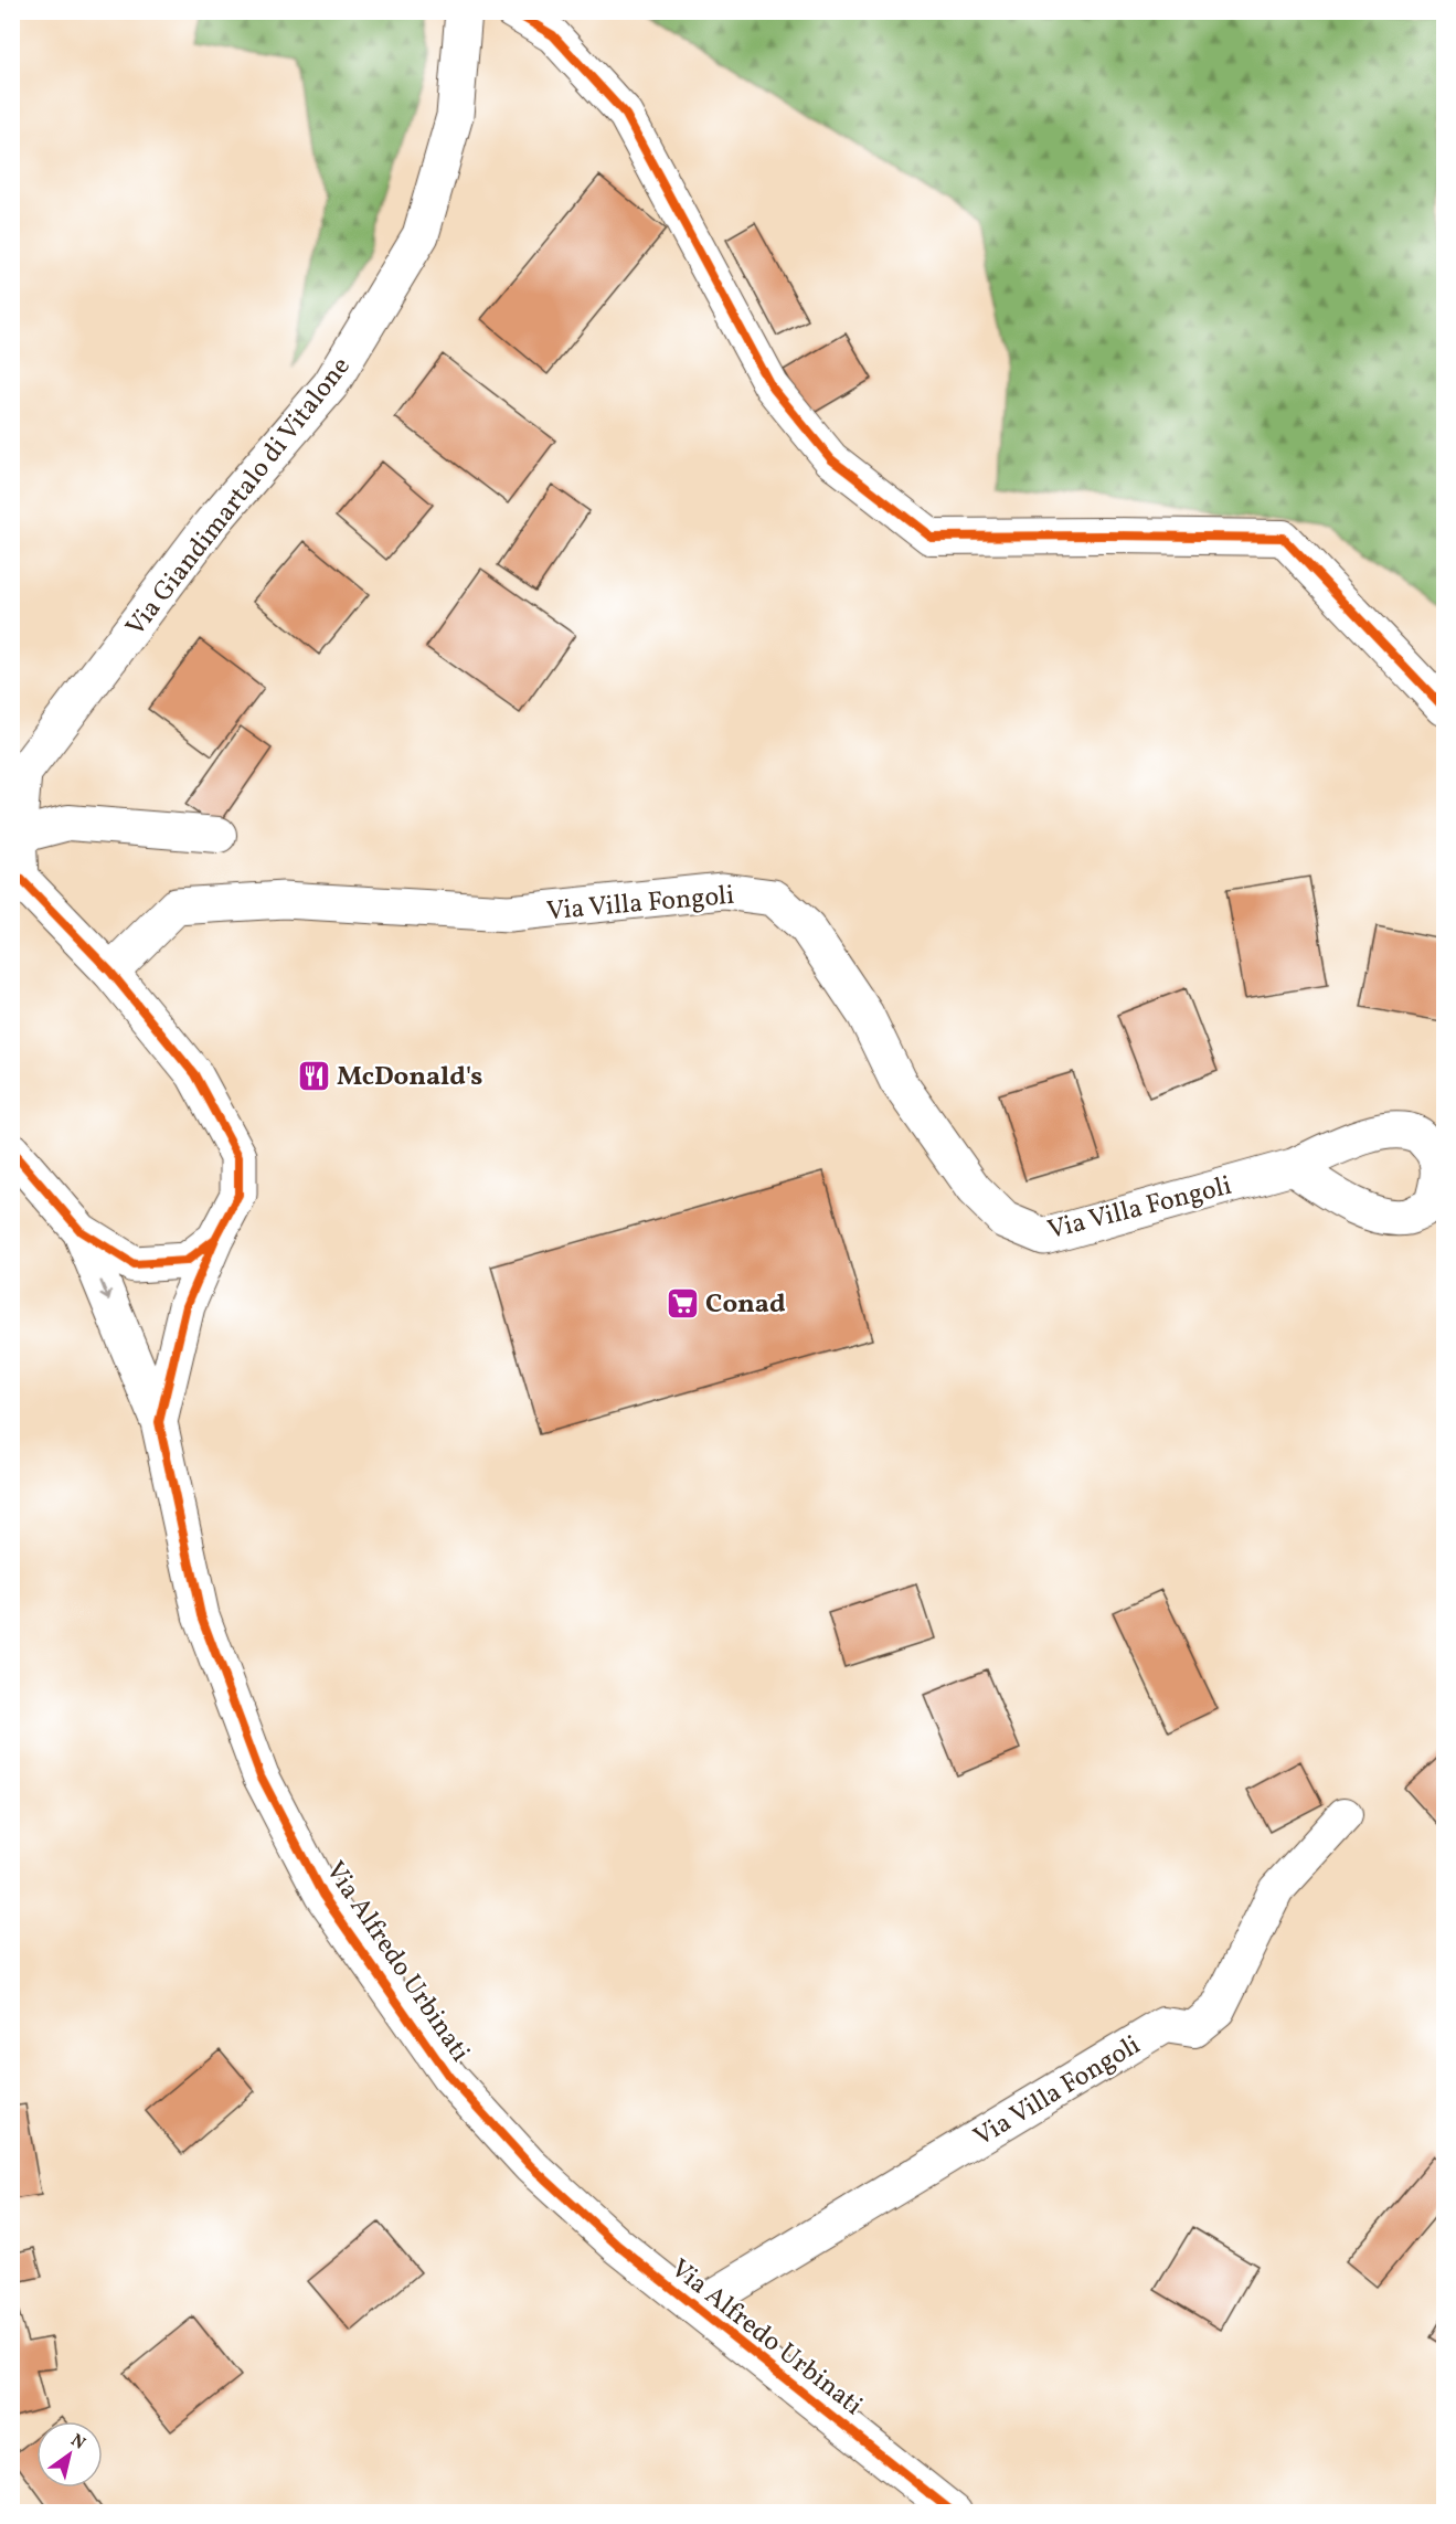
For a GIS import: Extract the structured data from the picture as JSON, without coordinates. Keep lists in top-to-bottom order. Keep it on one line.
{"streets":{"main road":["Via Giandimartalo di Vitalone","Via Villa Fongoli","Via Alfredo Urbinati"]},"crossings":[["Via Giandimartalo di Vitalone","Via Alfredo Urbinati"],["Via Villa Fongoli","Via Alfredo Urbinati"]],"places":{"restaurant":["McDonald's"],"supermarket":["Conad"]},"north":"top right"}
